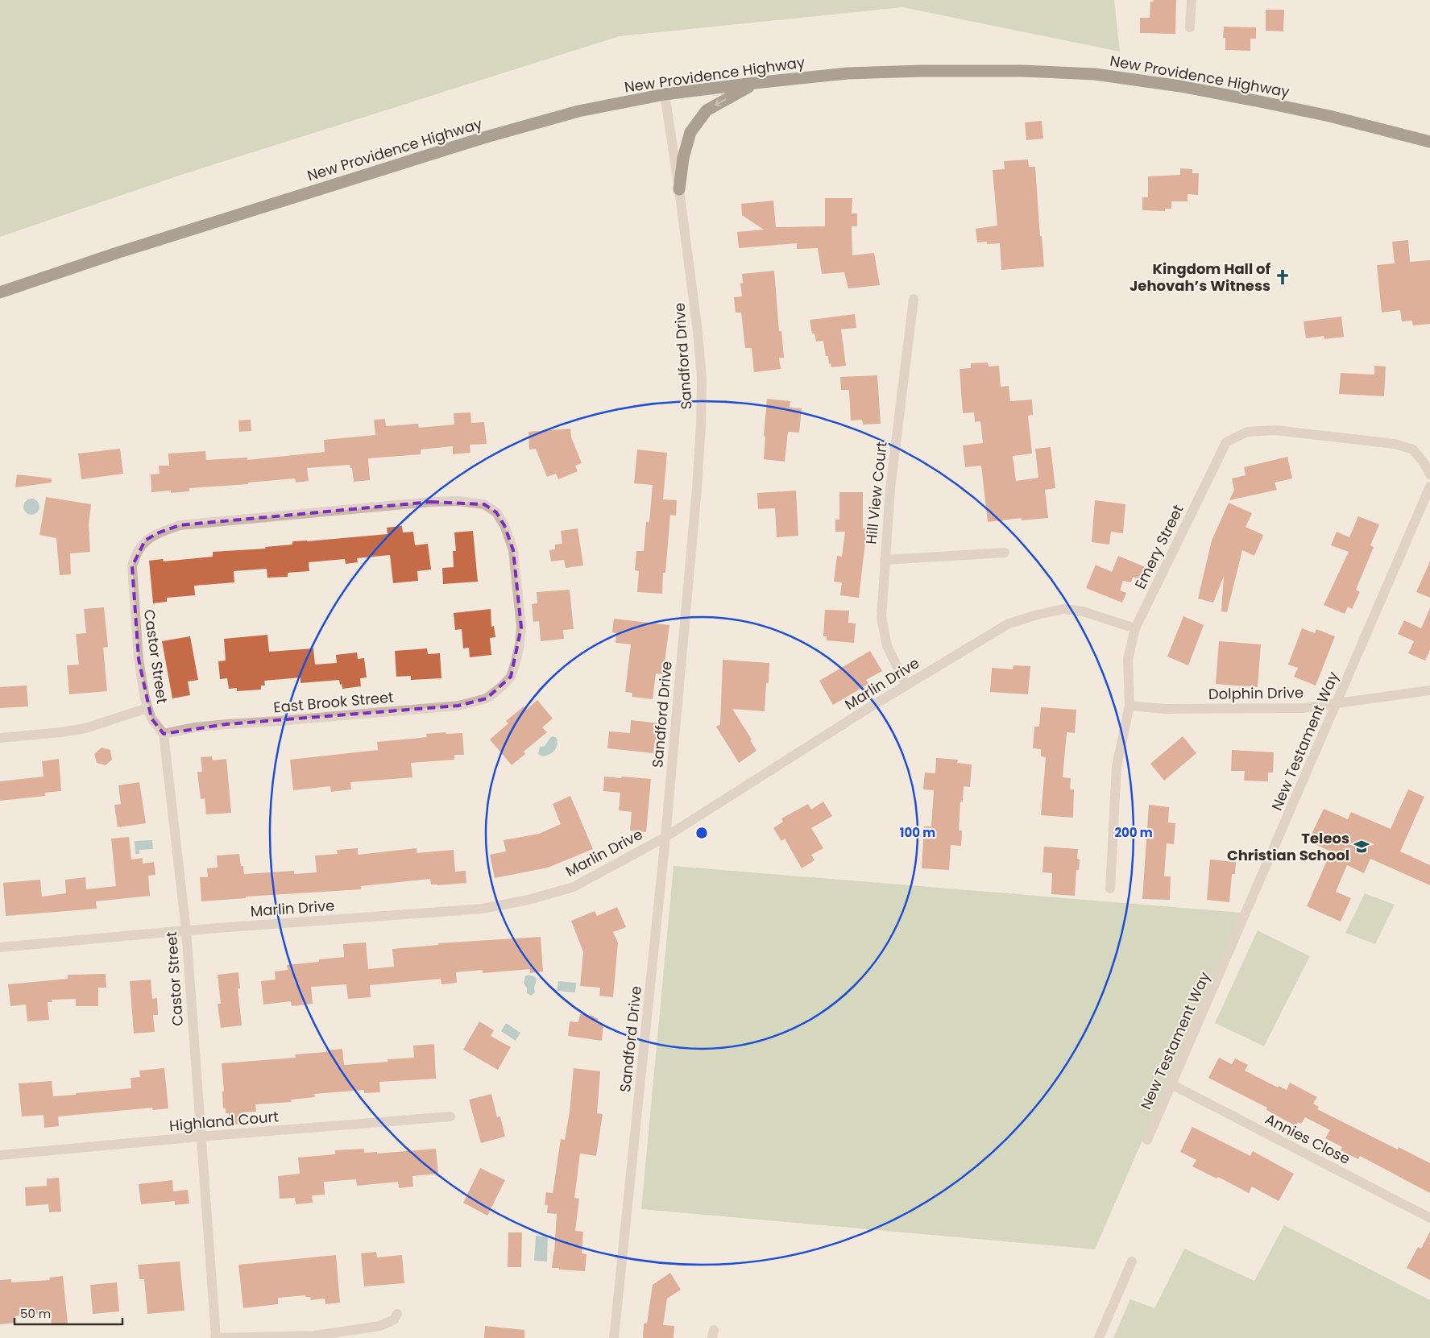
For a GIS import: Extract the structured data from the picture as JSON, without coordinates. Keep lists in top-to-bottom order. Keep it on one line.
{"streets":{"highway":["New Providence Highway"],"street":["Sandford Drive","Hill View Court","Emery Street","Castor Street","Marlin Drive","Dolphin Drive","East Brook Street","New Testament Way","Highland Court","Annies Close"]},"crossings":[["New Providence Highway","Sandford Drive"],["Sandford Drive","Marlin Drive"],["Hill View Court","Marlin Drive"],["Emery Street","Marlin Drive"],["Emery Street","Dolphin Drive"],["Castor Street","Marlin Drive"],["Castor Street","East Brook Street"],["Castor Street","Highland Court"],["Dolphin Drive","New Testament Way"],["New Testament Way","Annies Close"]],"places":{"church":["Kingdom Hall of Jehovah’s Witness"],"school or university":["Teleos Christian School"]},"scale_bar":"50 m","rings":["100 m","200 m"]}
